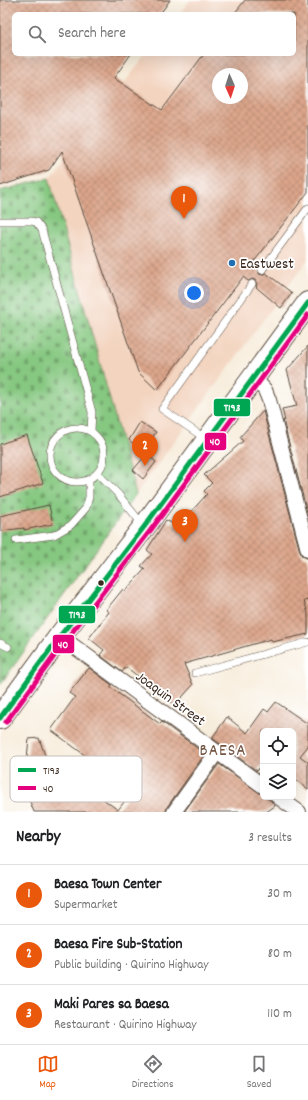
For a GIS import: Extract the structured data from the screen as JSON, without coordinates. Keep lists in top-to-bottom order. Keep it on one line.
{"streets":{"street":["Joaquin Street"]},"districts":["BAESA"],"places":["Eastwest"],"lines":["transit line T193","transit line 40"],"legend":["T193","40"],"north":"bottom","page":{"search":"Search here","pins":["1","2","3"],"heading":["Nearby","3 results"],"list":[{"mark":"1","name":"Baesa Town Center","note":"Supermarket","value":"30 m"},{"mark":"2","name":"Baesa Fire Sub-Station","note":"Public building · Quirino Highway","value":"80 m"},{"mark":"3","name":"Maki Pares sa Baesa","note":"Restaurant · Quirino Highway","value":"110 m"}],"nav":["Map","Directions","Saved"]}}
